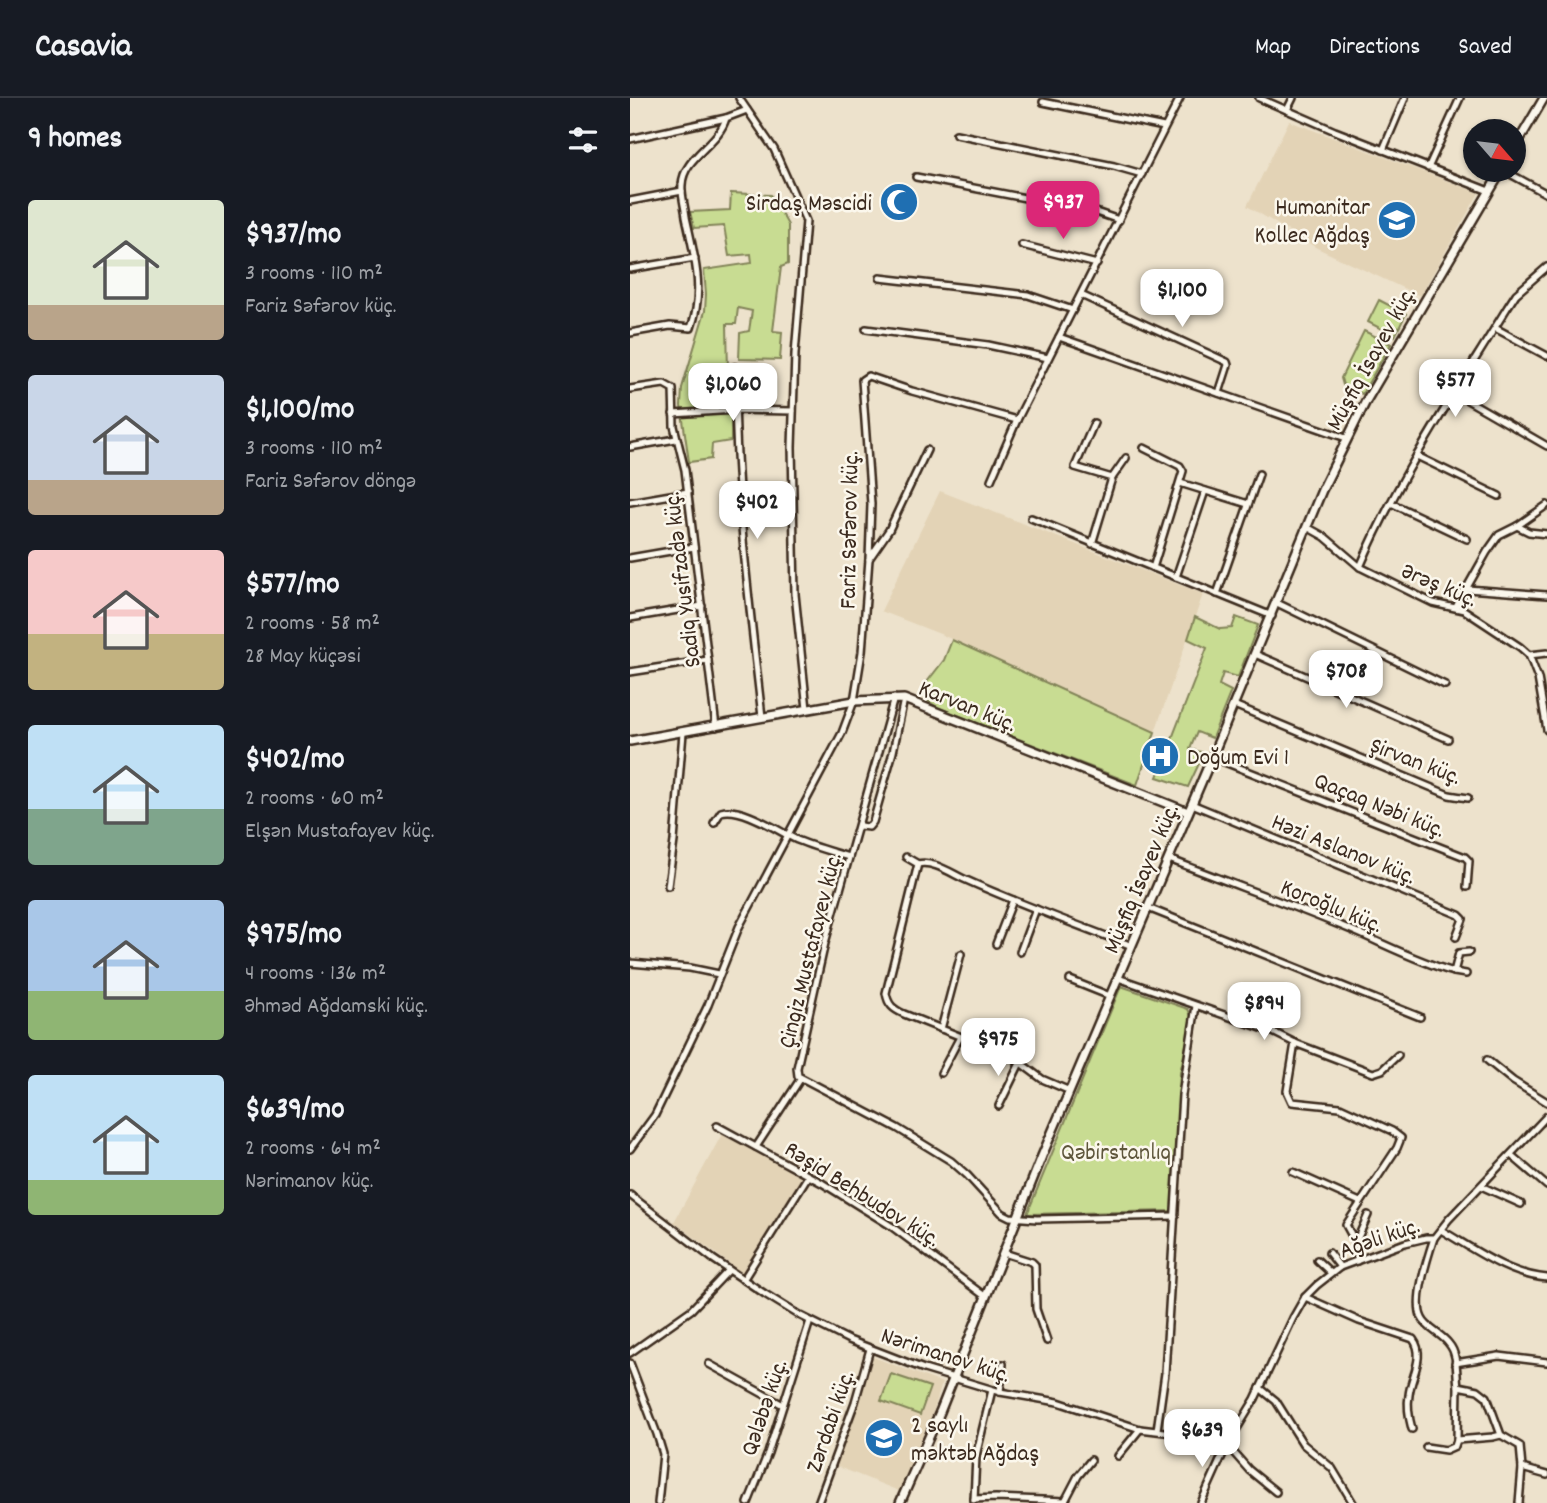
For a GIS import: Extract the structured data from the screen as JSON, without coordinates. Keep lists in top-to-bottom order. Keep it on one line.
{"streets":{"street":["Müşfiq İsayev küç.","Fariz Səfərov küç.","Sadiq Yusifzadə küç.","Ərəş küç.","Karvan küç.","Şirvan küç.","Qaçaq Nəbi küç.","Həzi Aslanov küç.","Koroğlu küç.","Çingiz Mustafayev küç.","Rəşid Behbudov küç.","Ağəli küç.","Nərimanov küç.","Qələbə küç.","Zərdabi küç."]},"crossings":[["Müşfiq İsayev küç.","Ərəş küç."],["Müşfiq İsayev küç.","Karvan küç."],["Müşfiq İsayev küç.","Şirvan küç."],["Müşfiq İsayev küç.","Qaçaq Nəbi küç."],["Müşfiq İsayev küç.","Həzi Aslanov küç."],["Müşfiq İsayev küç.","Koroğlu küç."],["Müşfiq İsayev küç.","Çingiz Mustafayev küç."],["Müşfiq İsayev küç.","Rəşid Behbudov küç."],["Müşfiq İsayev küç.","Nərimanov küç."],["Fariz Səfərov küç.","Karvan küç."],["Sadiq Yusifzadə küç.","Karvan küç."],["Karvan küç.","Həzi Aslanov küç."],["Karvan küç.","Çingiz Mustafayev küç."],["Ağəli küç.","Nərimanov küç."],["Nərimanov küç.","Qələbə küç."],["Nərimanov küç.","Zərdabi küç."]],"parks":["Qəbirstanlıq"],"places":{"mosque":["Sirdaş Məscidi"],"school or university":["Humanitar Kollec Ağdaş","2 saylı məktəb Ağdaş"],"hospital":["Doğum Evi 1"]},"north":"bottom right","page":{"header":"Casavia","nav":["Map","Directions","Saved"],"heading":"9 homes","price":["$937","$1,100","$577","$1,060","$402","$708","$894","$975","$639"],"list":[{"name":"$937/mo","note":"3 rooms · 110 m² · Fariz Səfərov küç."},{"name":"$1,100/mo","note":"3 rooms · 110 m² · Fariz Səfərov döngə"},{"name":"$577/mo","note":"2 rooms · 58 m² · 28 May küçəsi"},{"name":"$402/mo","note":"2 rooms · 60 m² · Elşən Mustafayev küç."},{"name":"$975/mo","note":"4 rooms · 136 m² · Əhməd Ağdamski küç."},{"name":"$639/mo","note":"2 rooms · 64 m² · Nərimanov küç."}]}}
